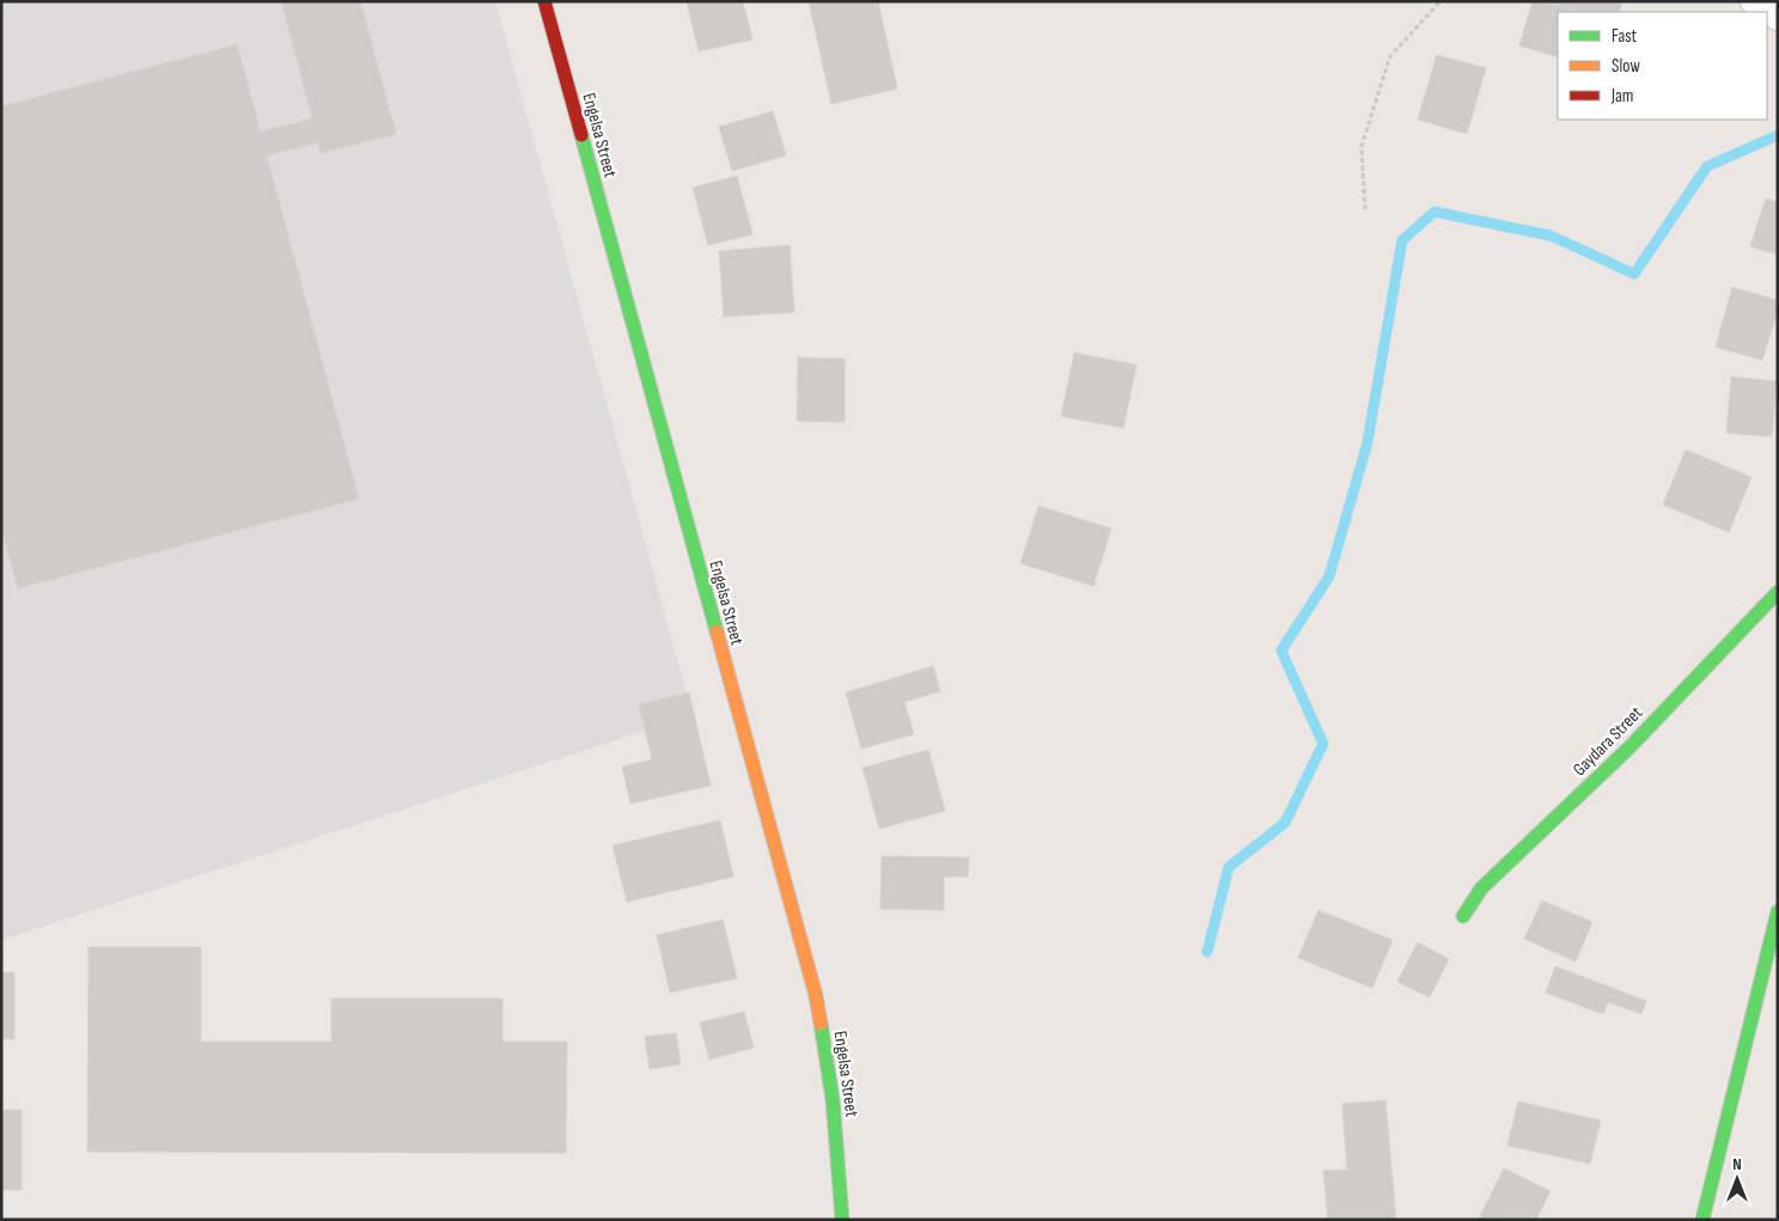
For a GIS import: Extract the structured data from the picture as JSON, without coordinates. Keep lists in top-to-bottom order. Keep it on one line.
{"streets":{"street":["Engelsa Street","Gaydara Street"]},"legend":["Fast","Slow","Jam"],"north":"top"}
